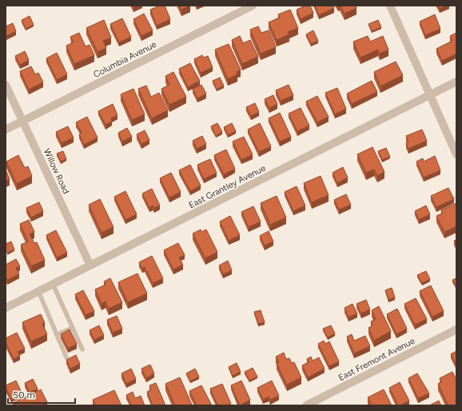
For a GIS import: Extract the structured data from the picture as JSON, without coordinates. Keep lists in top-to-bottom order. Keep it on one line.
{"streets":{"street":["Columbia Avenue","Willow Road","East Grantley Avenue","East Fremont Avenue"]},"crossings":[["Columbia Avenue","Willow Road"],["Willow Road","East Grantley Avenue"]],"scale_bar":"50 m"}
